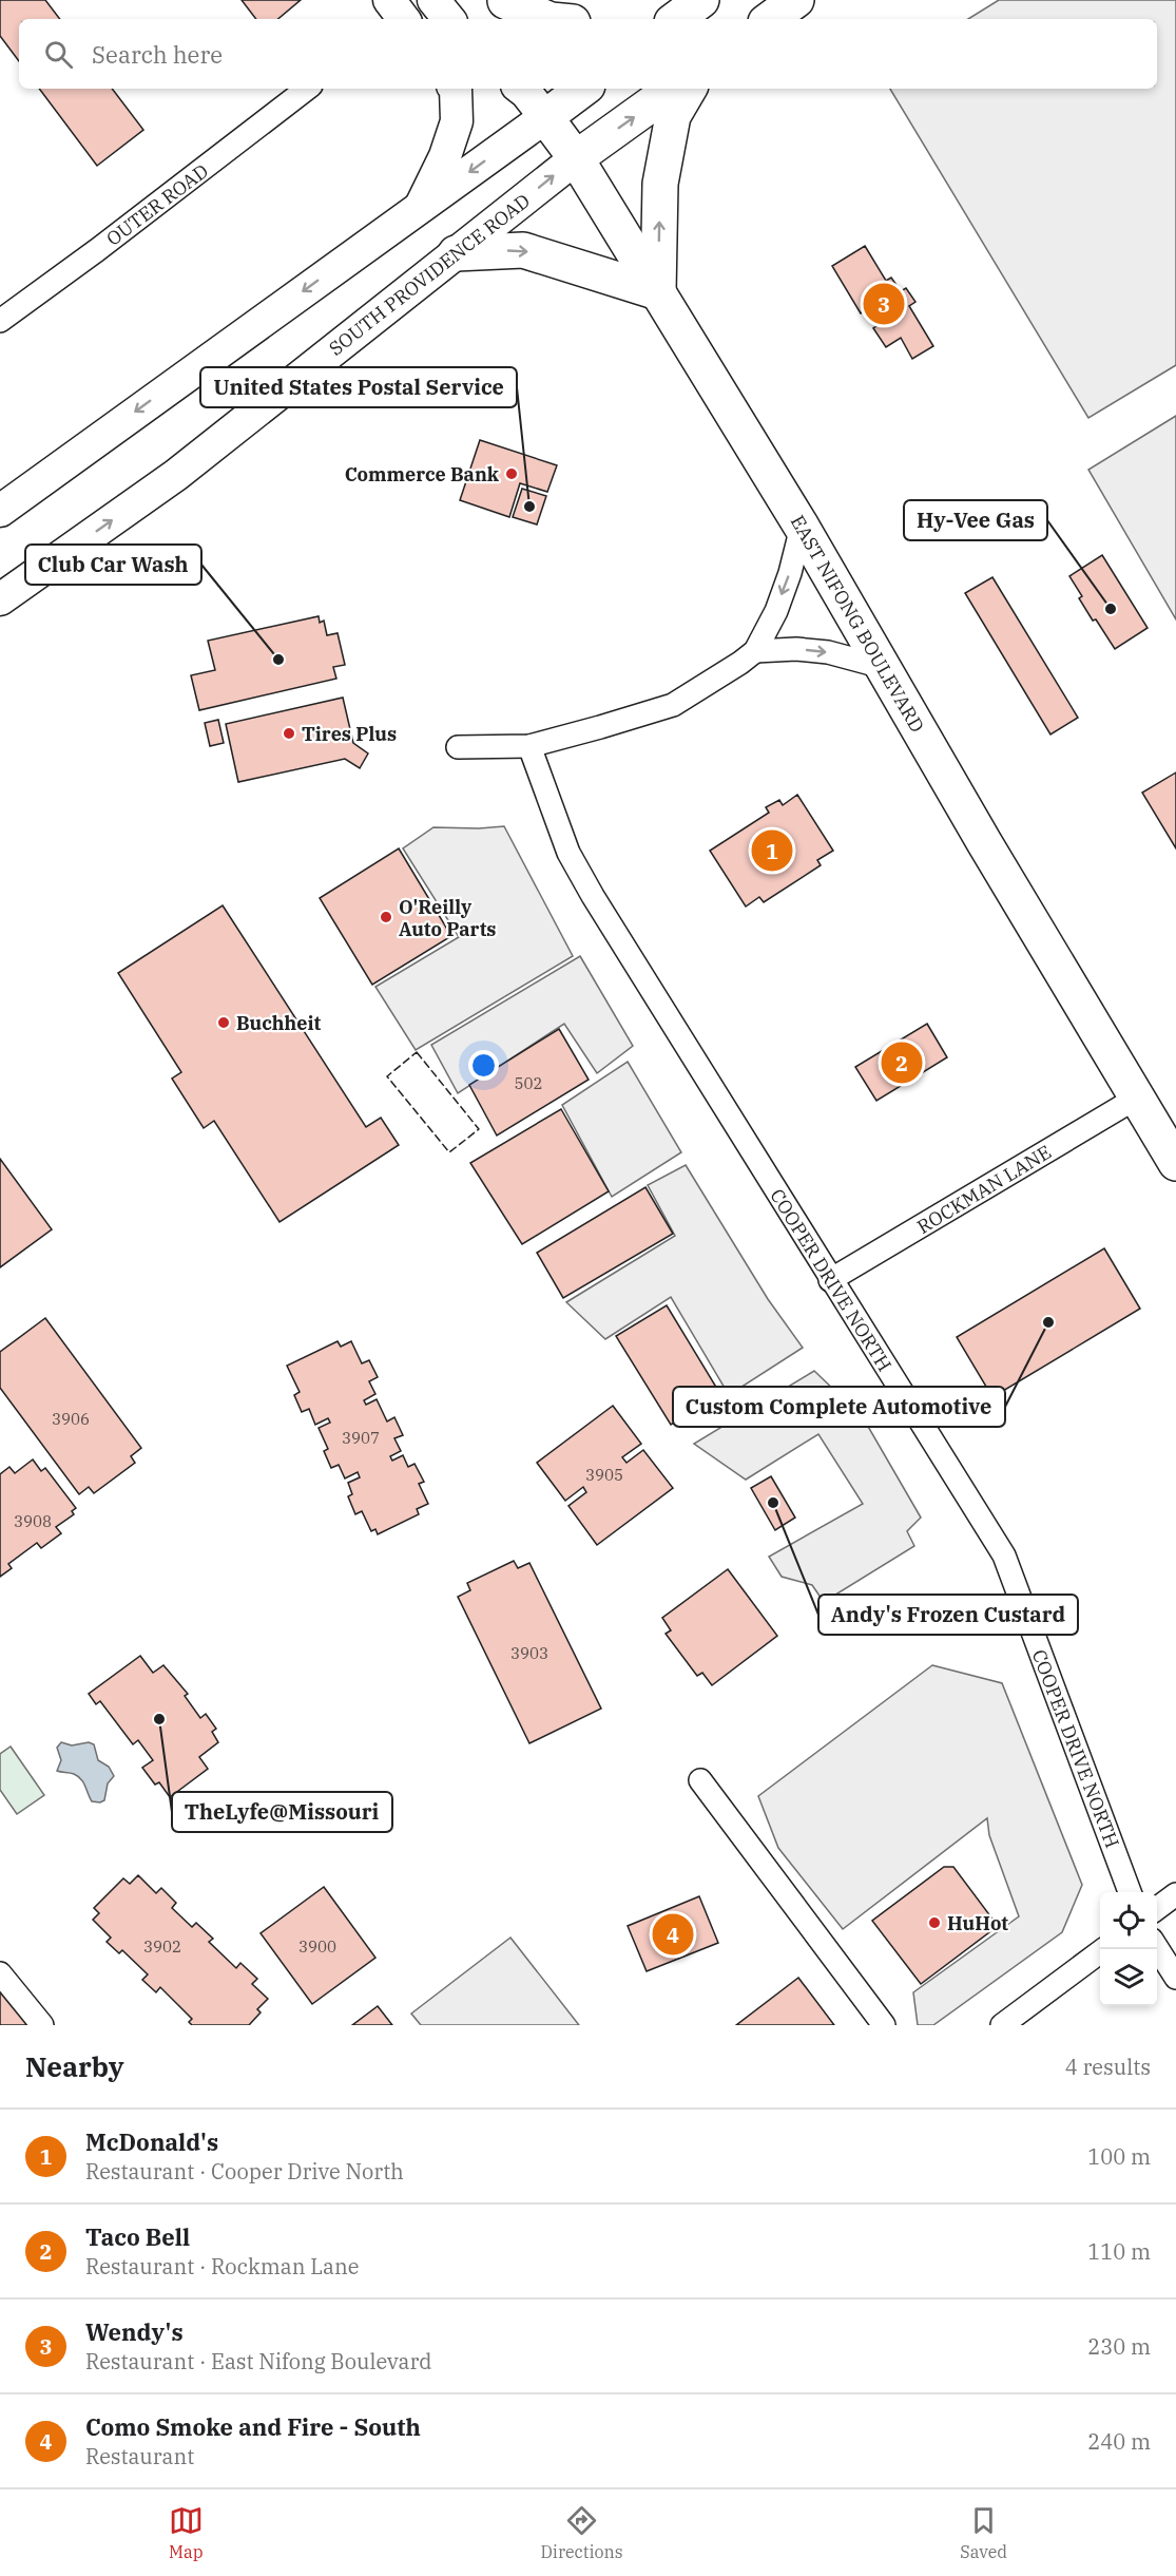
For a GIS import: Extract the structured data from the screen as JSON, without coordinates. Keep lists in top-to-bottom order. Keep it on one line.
{"streets":{"main road":["SOUTH PROVIDENCE ROAD","EAST NIFONG BOULEVARD"],"street":["OUTER ROAD","ROCKMAN LANE","COOPER DRIVE NORTH"]},"crossings":[["SOUTH PROVIDENCE ROAD","EAST NIFONG BOULEVARD"],["EAST NIFONG BOULEVARD","ROCKMAN LANE"],["ROCKMAN LANE","COOPER DRIVE NORTH"]],"places":["Commerce Bank","United States Postal Service","Hy-Vee Gas","Club Car Wash","Tires Plus","O'Reilly Auto Parts","Buchheit","Custom Complete Automotive","Andy's Frozen Custard","TheLyfe@Missouri","HuHot"],"house_numbers":["502","3906","3907","3905","3908","3903","3902","3900"],"page":{"search":"Search here","pins":["3","1","2","4"],"heading":["Nearby","4 results"],"list":[{"mark":"1","name":"McDonald's","note":"Restaurant · Cooper Drive North","value":"100 m"},{"mark":"2","name":"Taco Bell","note":"Restaurant · Rockman Lane","value":"110 m"},{"mark":"3","name":"Wendy's","note":"Restaurant · East Nifong Boulevard","value":"230 m"},{"mark":"4","name":"Como Smoke and Fire - South","note":"Restaurant","value":"240 m"}],"nav":["Map","Directions","Saved"]}}
